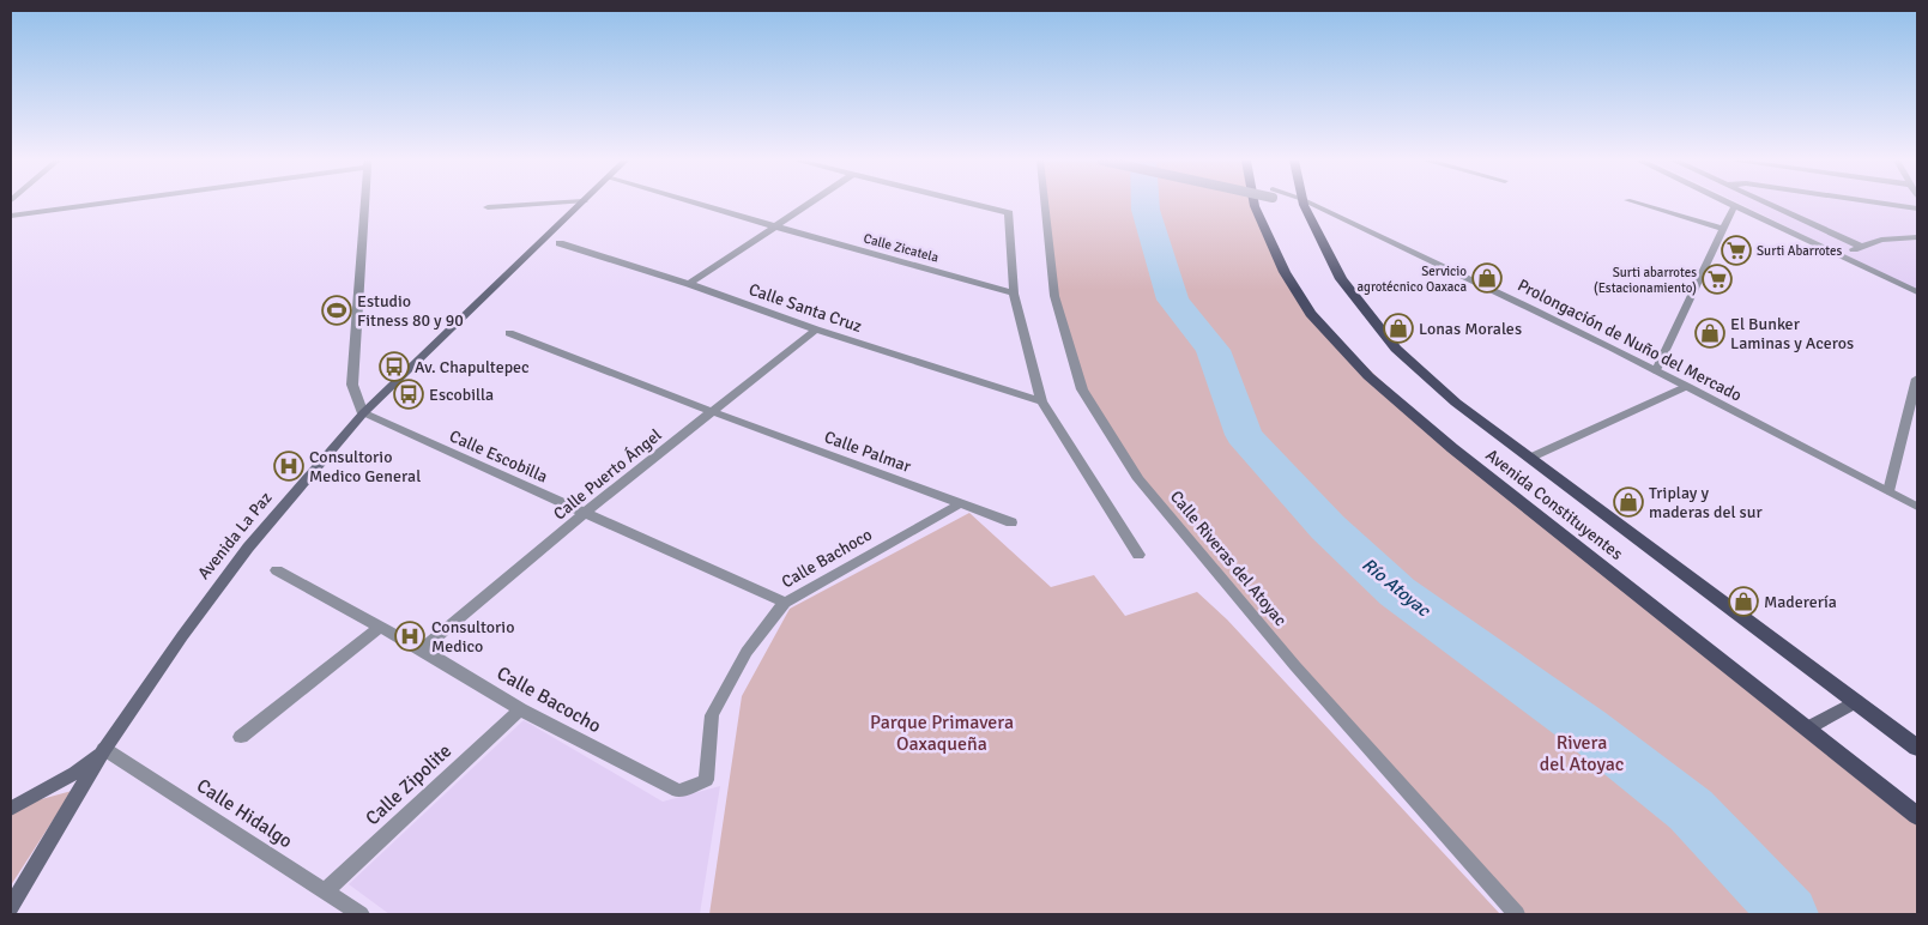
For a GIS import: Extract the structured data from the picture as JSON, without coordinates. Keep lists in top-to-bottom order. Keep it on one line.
{"streets":{"main road":["Avenida Constituyentes","Avenida La Paz"],"street":["Calle Zicatela","Calle Santa Cruz","Prolongación de Nuño del Mercado","Calle Palmar","Calle Escobilla","Calle Puerto Ángel","Calle Bachoco","Calle Riveras del Atoyac","Calle Bacocho","Calle Zipolite","Calle Hidalgo"]},"crossings":[["Calle Santa Cruz","Calle Puerto Ángel"],["Calle Palmar","Calle Puerto Ángel"],["Calle Palmar","Calle Bachoco"],["Calle Escobilla","Calle Puerto Ángel"],["Calle Escobilla","Avenida La Paz"],["Calle Escobilla","Calle Bachoco"],["Calle Puerto Ángel","Calle Bacocho"],["Avenida La Paz","Calle Hidalgo"],["Calle Bachoco","Calle Bacocho"],["Calle Bacocho","Calle Zipolite"],["Calle Zipolite","Calle Hidalgo"]],"water":["Río Atoyac"],"parks":["Parque Primavera Oaxaqueña","Rivera del Atoyac"],"places":{"supermarket":["Surti Abarrotes","Surti abarrotes (Estacionamiento)"],"shop":["Servicio agrotécnico Oaxaca","Lonas Morales","El Bunker Laminas y Aceros","Triplay y maderas del sur","Maderería"],"sports":["Estudio Fitness 80 y 90"],"bus stop":["Av. Chapultepec","Escobilla"],"hospital":["Consultorio Medico General","Consultorio Medico"]}}
